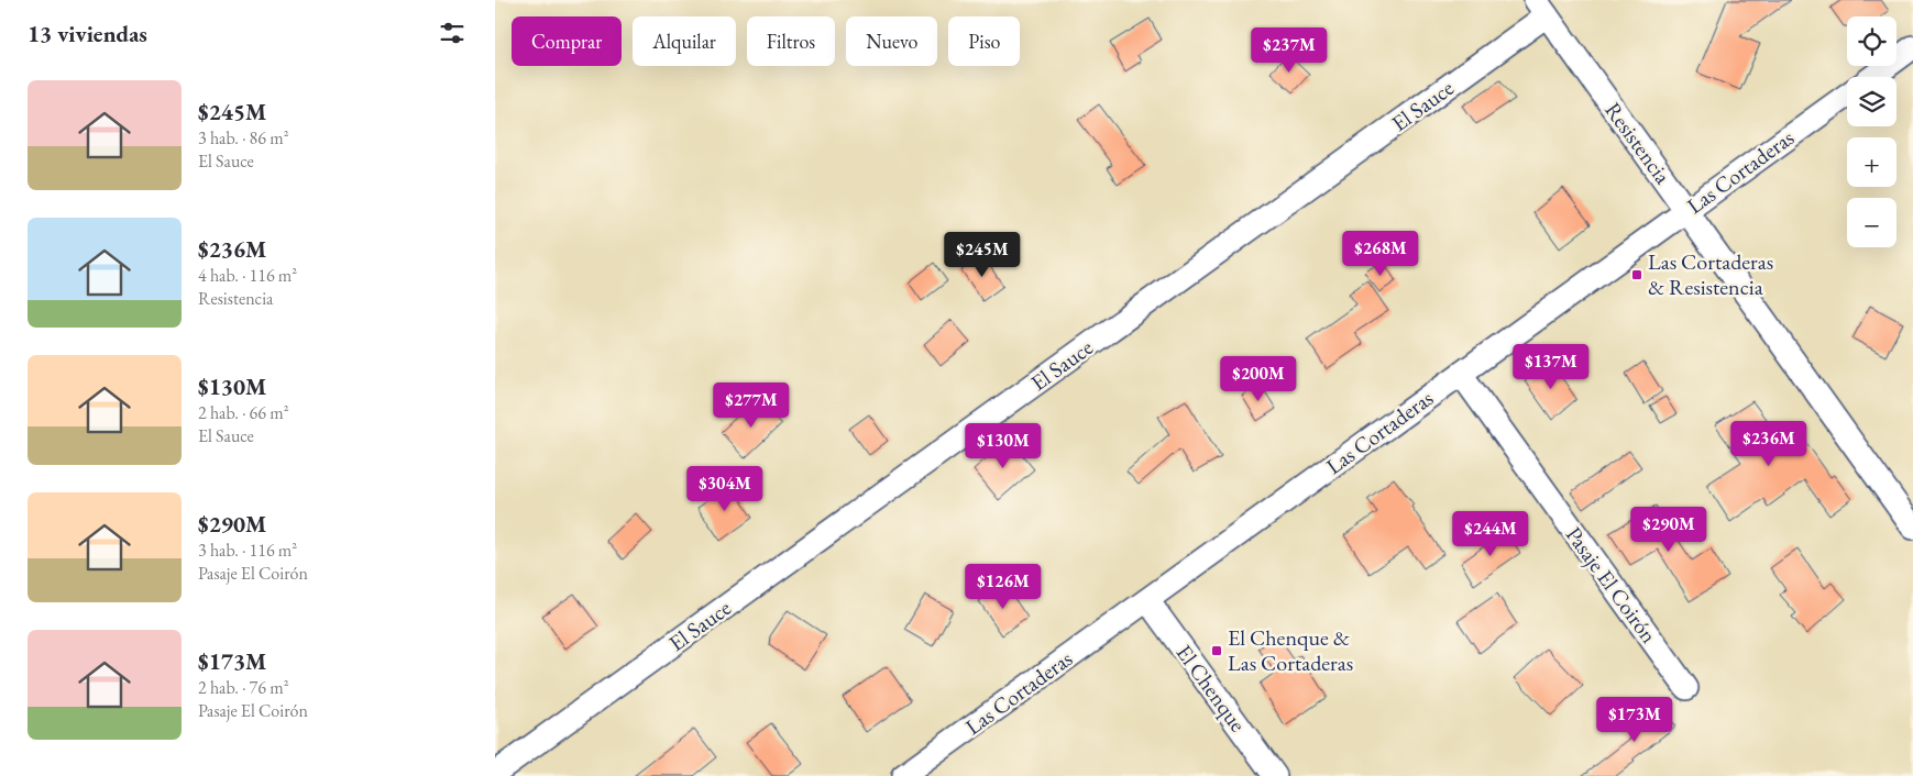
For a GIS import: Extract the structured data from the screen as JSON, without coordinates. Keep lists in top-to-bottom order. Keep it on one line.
{"streets":{"street":["El Sauce","Resistencia","Las Cortaderas","Pasaje El Coirón","El Chenque"]},"crossings":[["El Sauce","Resistencia"],["Resistencia","Las Cortaderas"],["Las Cortaderas","Pasaje El Coirón"],["Las Cortaderas","El Chenque"]],"places":{"transit":["Las Cortaderas & Resistencia","El Chenque & Las Cortaderas"]},"page":{"heading":"13 viviendas","map_buttons":["+","−"],"chip":["Comprar","Alquilar","Filtros","Nuevo","Piso"],"price":["$237M","$268M","$245M","$137M","$200M","$277M","$236M","$130M","$304M","$290M","$244M","$126M","$173M"],"list":[{"name":"$245M","note":"3 hab. · 86 m² · El Sauce"},{"name":"$236M","note":"4 hab. · 116 m² · Resistencia"},{"name":"$130M","note":"2 hab. · 66 m² · El Sauce"},{"name":"$290M","note":"3 hab. · 116 m² · Pasaje El Coirón"},{"name":"$173M","note":"2 hab. · 76 m² · Pasaje El Coirón"}]}}
